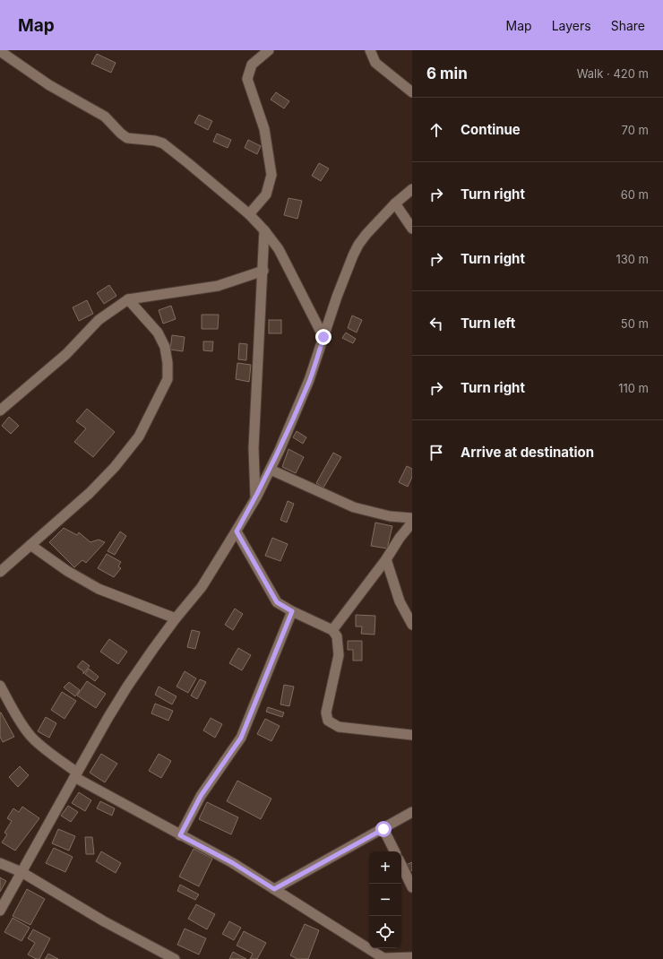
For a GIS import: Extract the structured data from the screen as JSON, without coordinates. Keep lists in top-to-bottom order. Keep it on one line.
{"page":{"header":"Map","nav":["Map","Layers","Share"],"heading":["6 min","Walk · 420 m"],"list":[["Continue","70 m"],["Turn right","60 m"],["Turn right","130 m"],["Turn left","50 m"],["Turn right","110 m"],"Arrive at destination"],"map_buttons":["+","−"]}}
